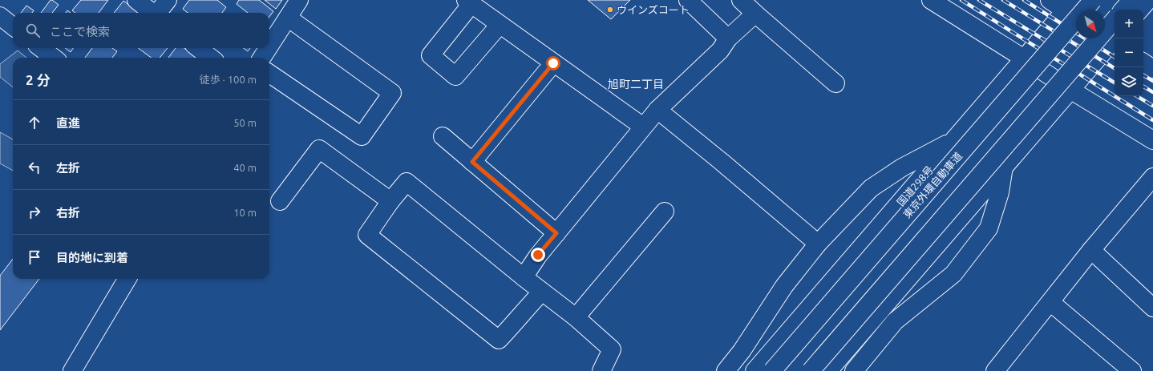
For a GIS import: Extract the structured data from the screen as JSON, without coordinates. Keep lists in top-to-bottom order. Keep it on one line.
{"streets":{"main road":["東京外環自動車道","国道298号"]},"districts":["旭町二丁目"],"places":["ウインズコート"],"north":"bottom right","page":{"map_buttons":["+","−"],"search":"ここで検索","heading":["2 分","徒歩 · 100 m"],"list":[["直進","50 m"],["左折","40 m"],["右折","10 m"],"目的地に到着"]}}
